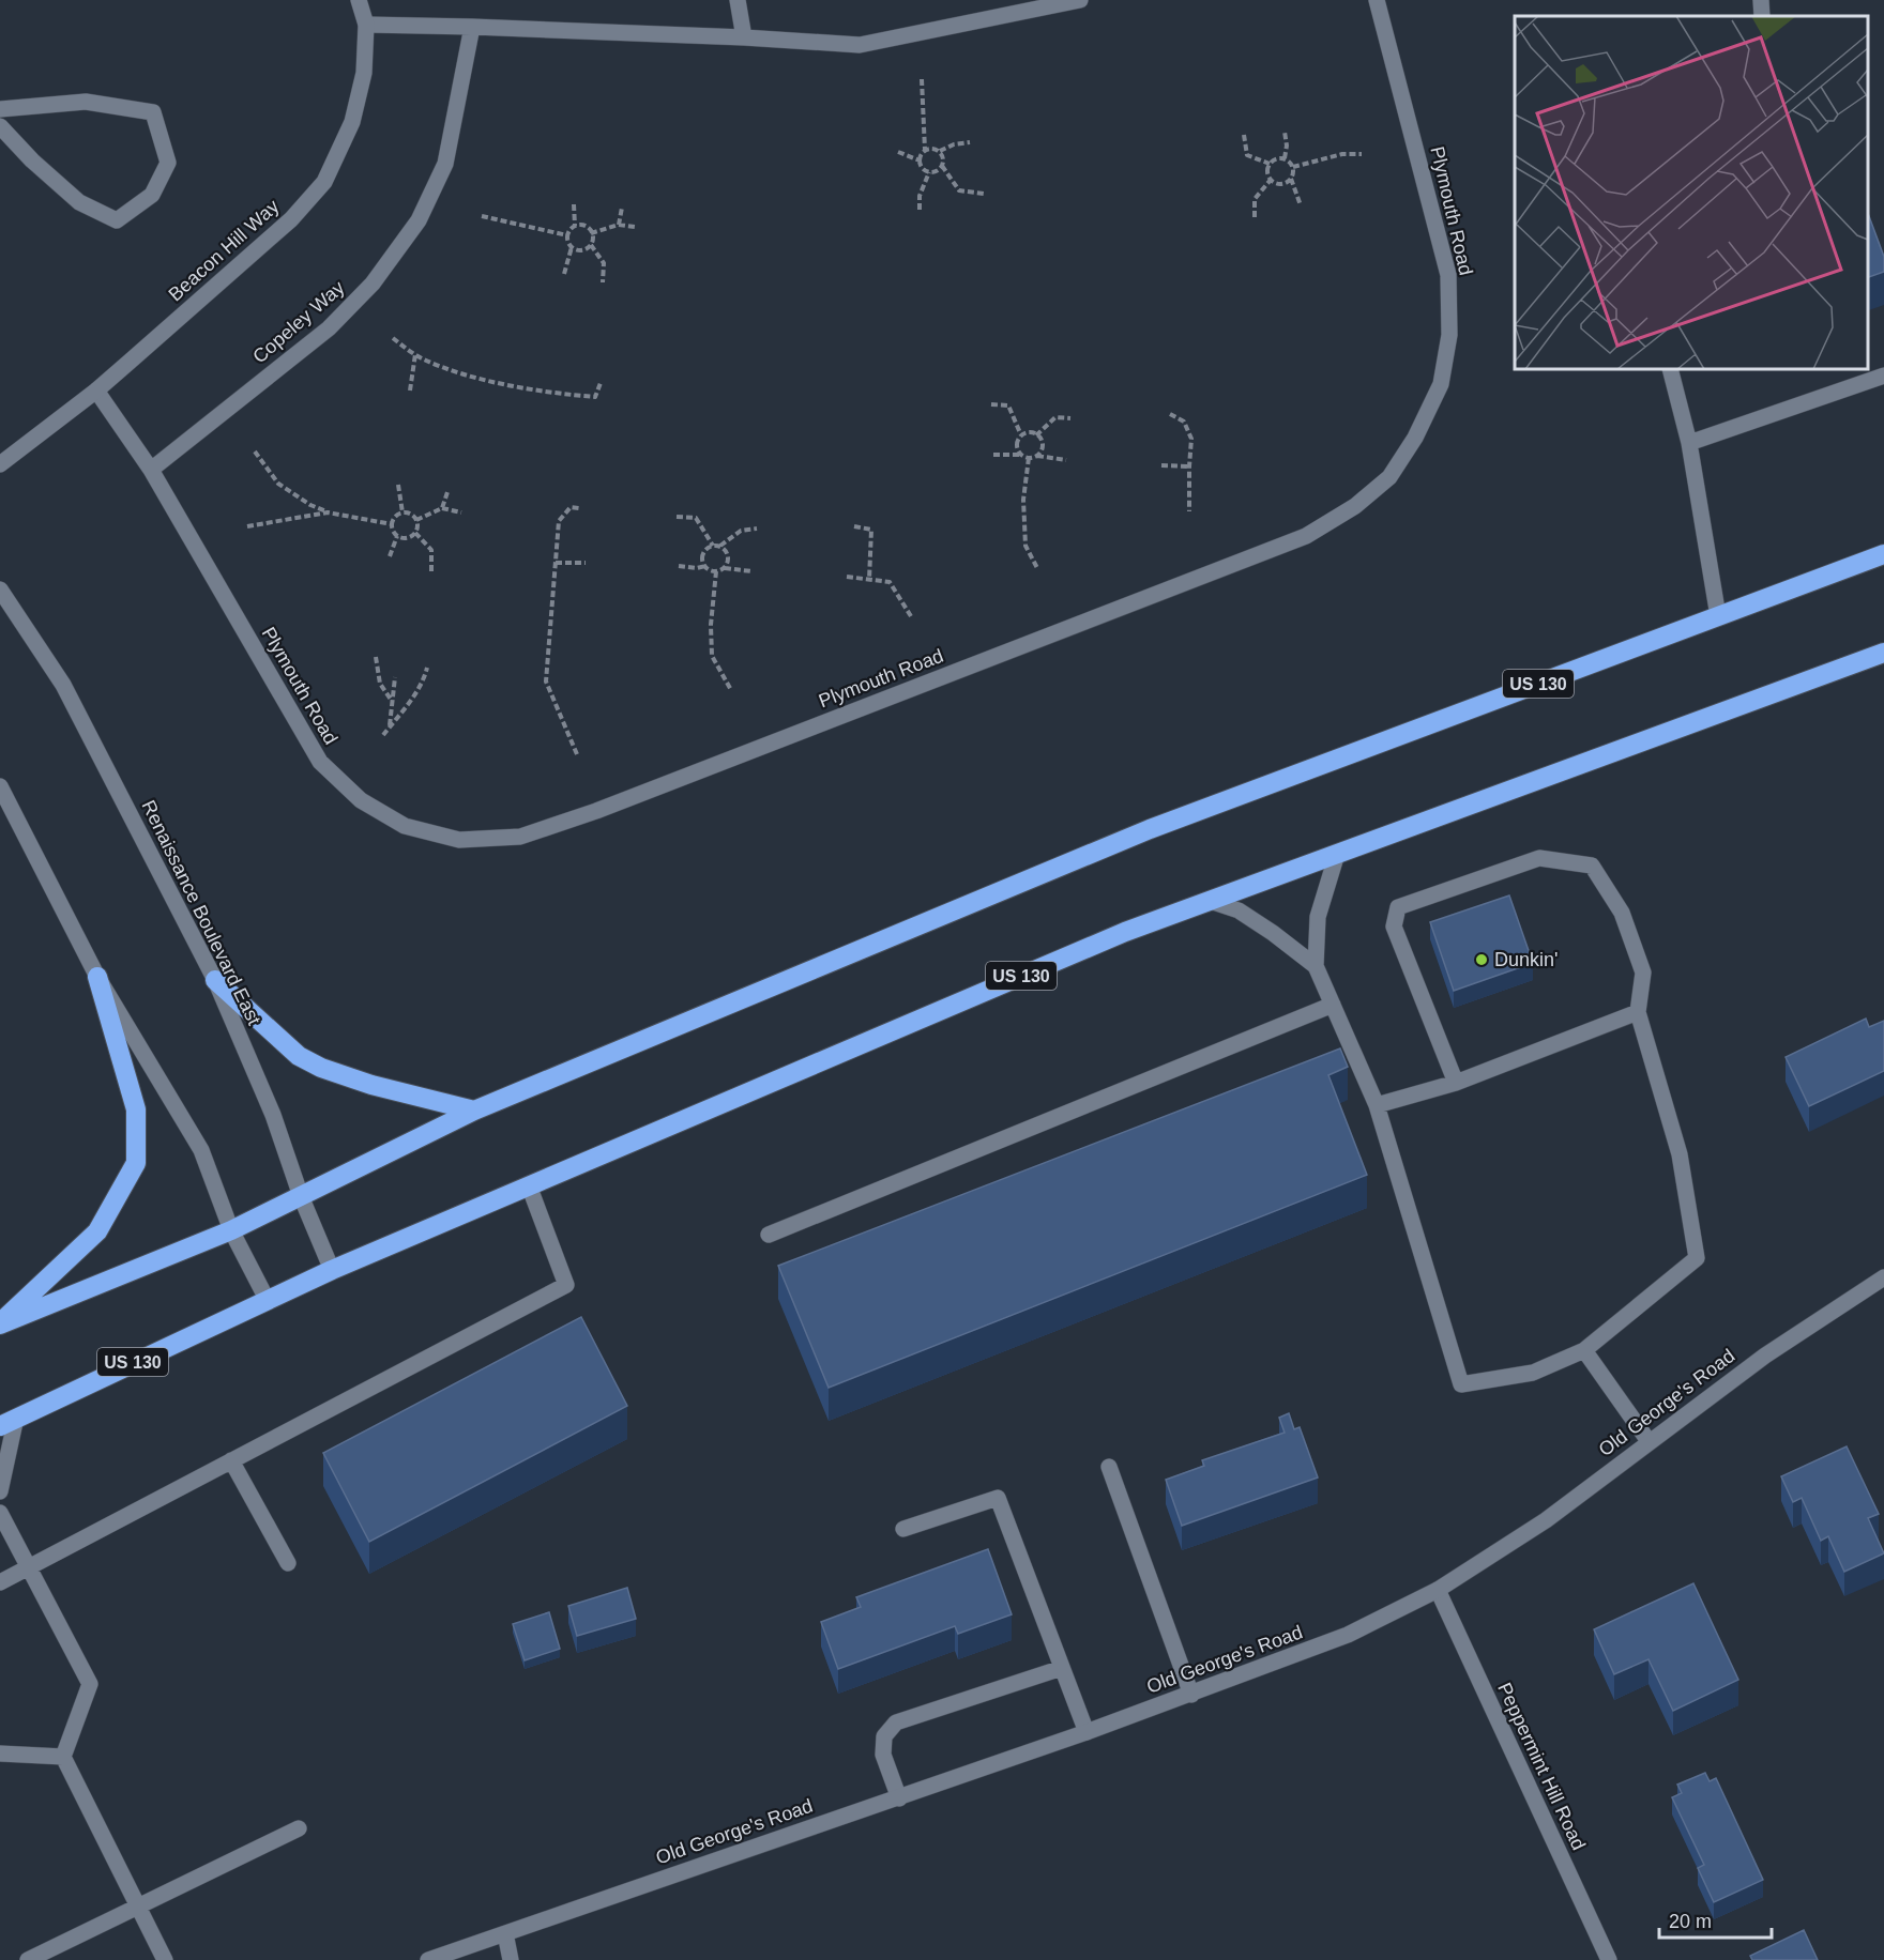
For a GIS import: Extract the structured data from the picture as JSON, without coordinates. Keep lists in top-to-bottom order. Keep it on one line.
{"streets":{"highway":["US 130"],"street":["Plymouth Road","Beacon Hill Way","Copeley Way","Renaissance Boulevard East","Old George's Road","Peppermint Hill Road"]},"crossings":[["Plymouth Road","Beacon Hill Way"],["Plymouth Road","Copeley Way"],["US 130","Renaissance Boulevard East"],["Old George's Road","Peppermint Hill Road"]],"places":["Dunkin'"],"scale_bar":"20 m"}
